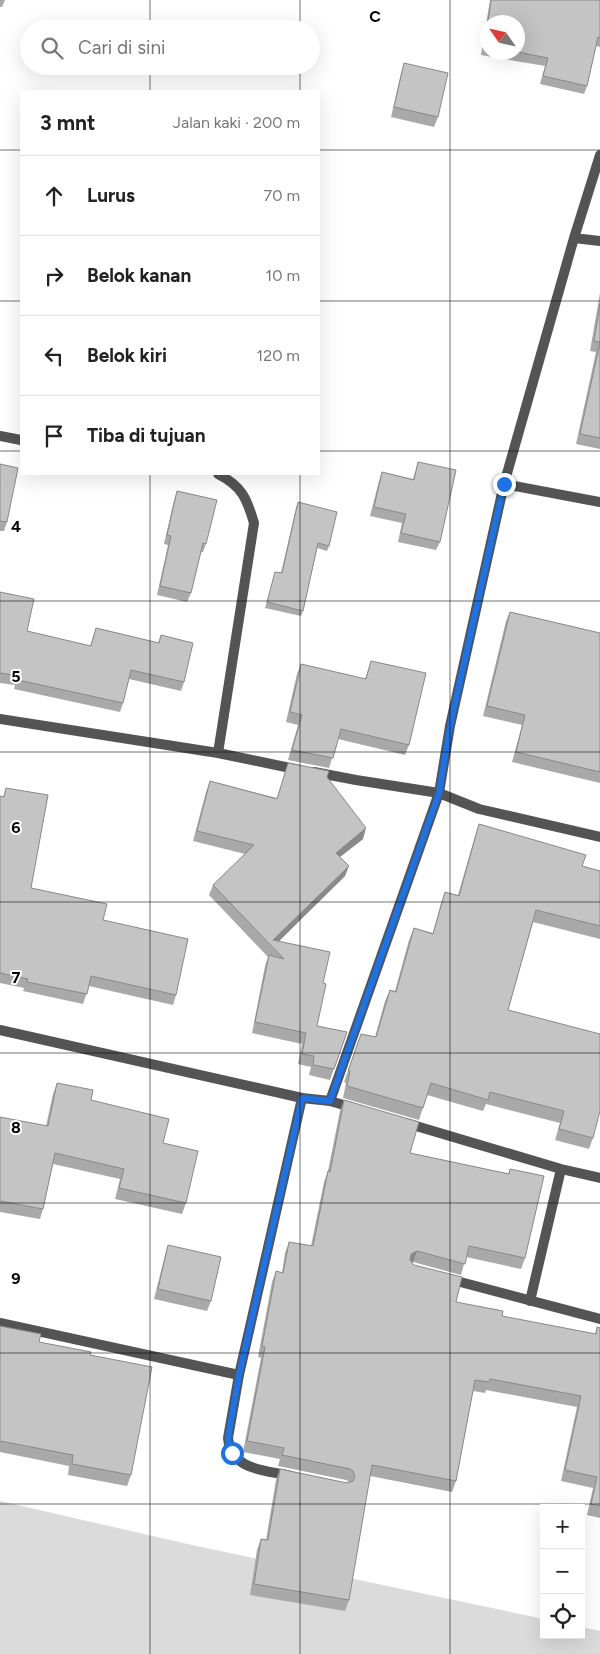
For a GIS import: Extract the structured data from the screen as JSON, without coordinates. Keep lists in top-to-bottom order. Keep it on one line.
{"north":"top left","page":{"search":"Cari di sini","heading":["3 mnt","Jalan kaki · 200 m"],"list":[["Lurus","70 m"],["Belok kanan","10 m"],["Belok kiri","120 m"],"Tiba di tujuan"],"map_buttons":["+","−"]},"grid":{"columns":["C"],"rows":["4","5","6","7","8","9"]}}
